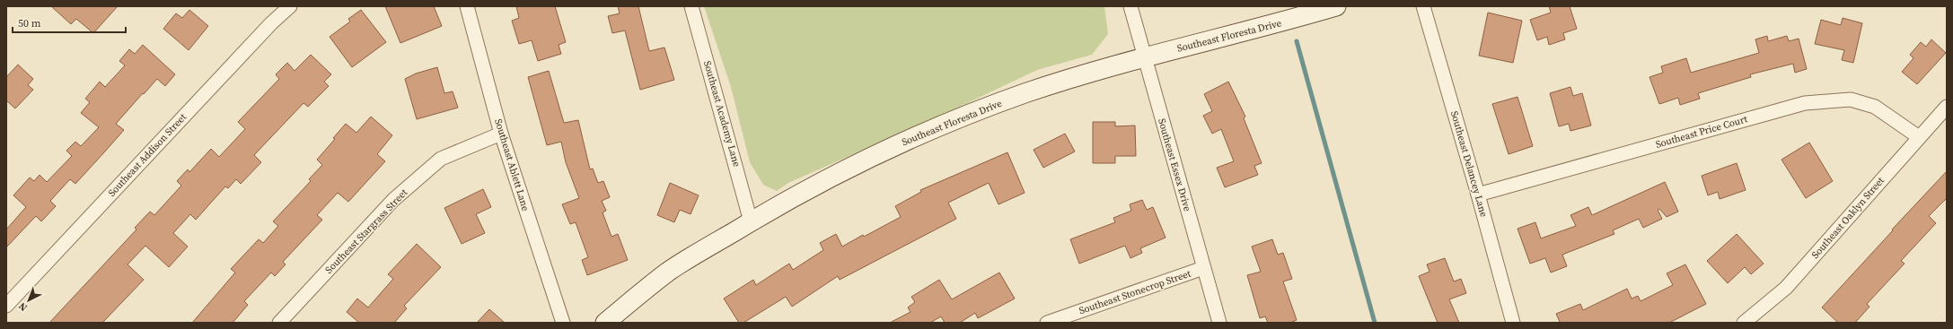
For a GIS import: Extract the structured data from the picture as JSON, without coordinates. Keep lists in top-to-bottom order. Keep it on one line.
{"streets":{"street":["Southeast Floresta Drive","Southeast Academy Lane","Southeast Price Court","Southeast Addison Street","Southeast Delancey Lane","Southeast Ablett Lane","Southeast Essex Drive","Southeast Oaklyn Street","Southeast Stargrass Street","Southeast Stonecrop Street"]},"crossings":[["Southeast Floresta Drive","Southeast Academy Lane"],["Southeast Floresta Drive","Southeast Essex Drive"],["Southeast Price Court","Southeast Delancey Lane"],["Southeast Price Court","Southeast Oaklyn Street"],["Southeast Ablett Lane","Southeast Stargrass Street"],["Southeast Essex Drive","Southeast Stonecrop Street"]],"scale_bar":"50 m","north":"bottom left"}
